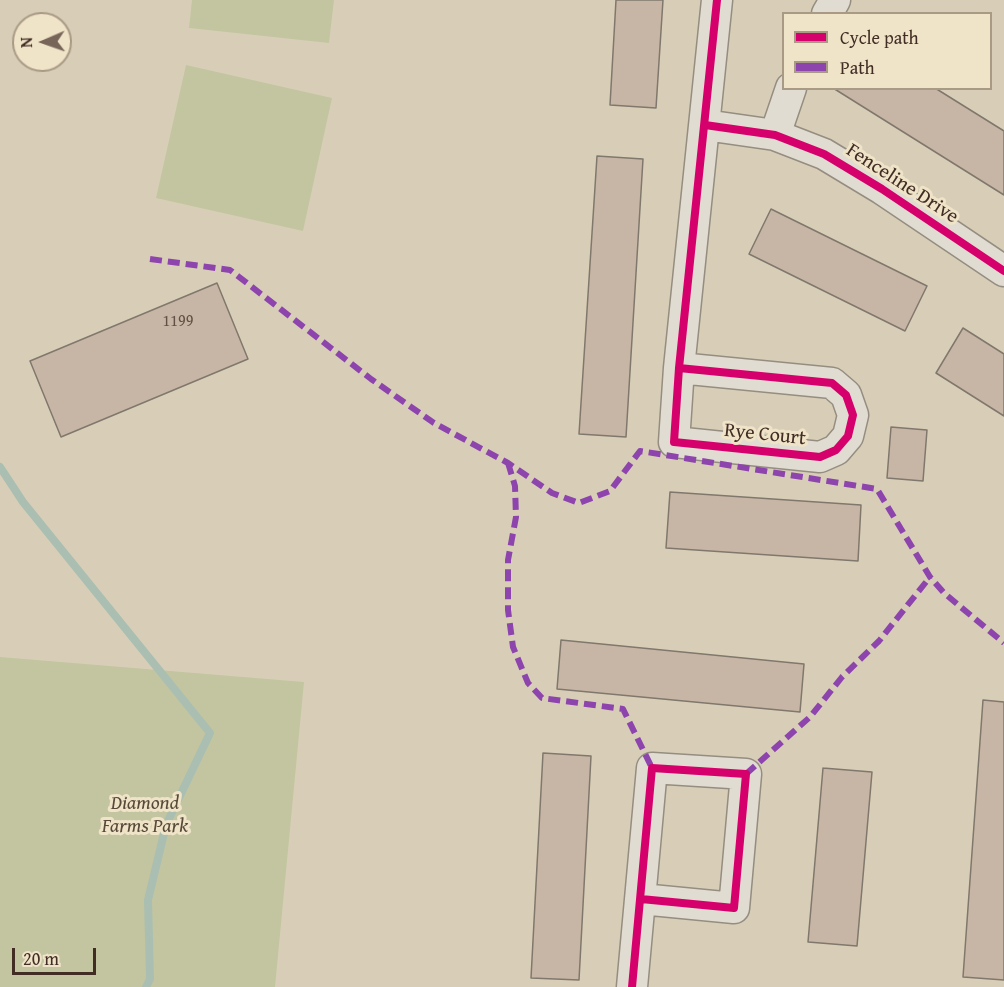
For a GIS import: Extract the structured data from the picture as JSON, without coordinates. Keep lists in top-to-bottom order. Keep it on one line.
{"streets":{"street":["Fenceline Drive","Rye Court"]},"crossings":[["Fenceline Drive","Rye Court"]],"parks":["Diamond Farms Park"],"house_numbers":["1199"],"legend":["Cycle path","Path"],"scale_bar":"20 m","north":"left"}
